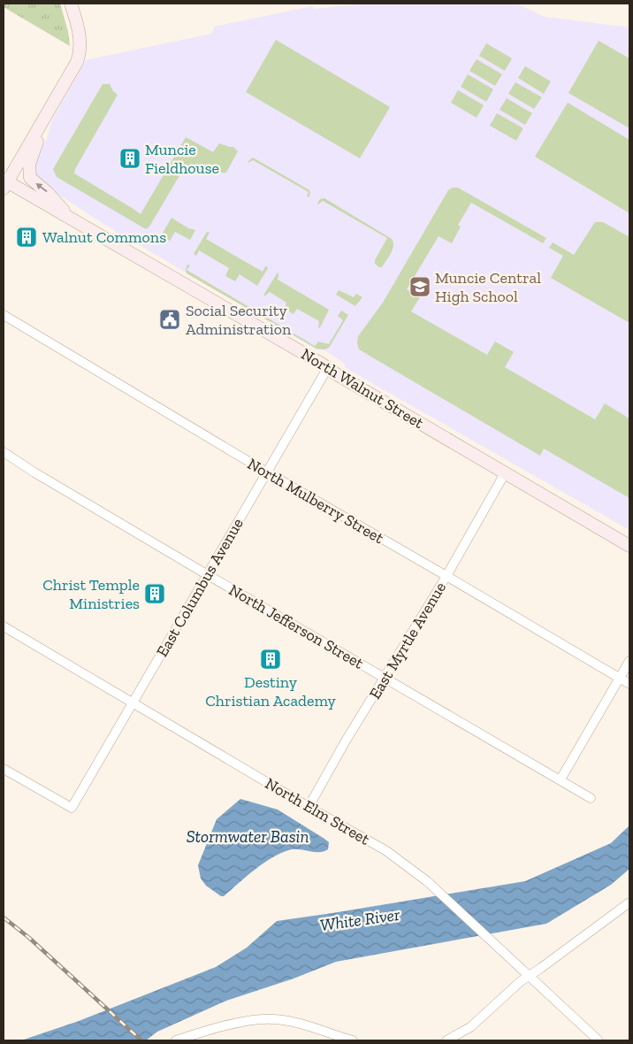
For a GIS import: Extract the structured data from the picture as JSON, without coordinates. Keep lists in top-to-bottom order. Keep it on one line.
{"streets":{"main road":["North Walnut Street"],"street":["North Mulberry Street","East Columbus Avenue","North Jefferson Street","East Myrtle Avenue","North Elm Street"]},"crossings":[["North Walnut Street","East Columbus Avenue"],["North Walnut Street","East Myrtle Avenue"],["North Mulberry Street","East Columbus Avenue"],["North Mulberry Street","East Myrtle Avenue"],["East Columbus Avenue","North Jefferson Street"],["East Columbus Avenue","North Elm Street"],["North Jefferson Street","East Myrtle Avenue"],["East Myrtle Avenue","North Elm Street"]],"water":["Stormwater Basin","White River"],"places":{"building":["Muncie Fieldhouse","Walnut Commons","Christ Temple Ministries","Destiny Christian Academy"],"school or university":["Muncie Central High School"],"public building":["Social Security Administration"]}}
